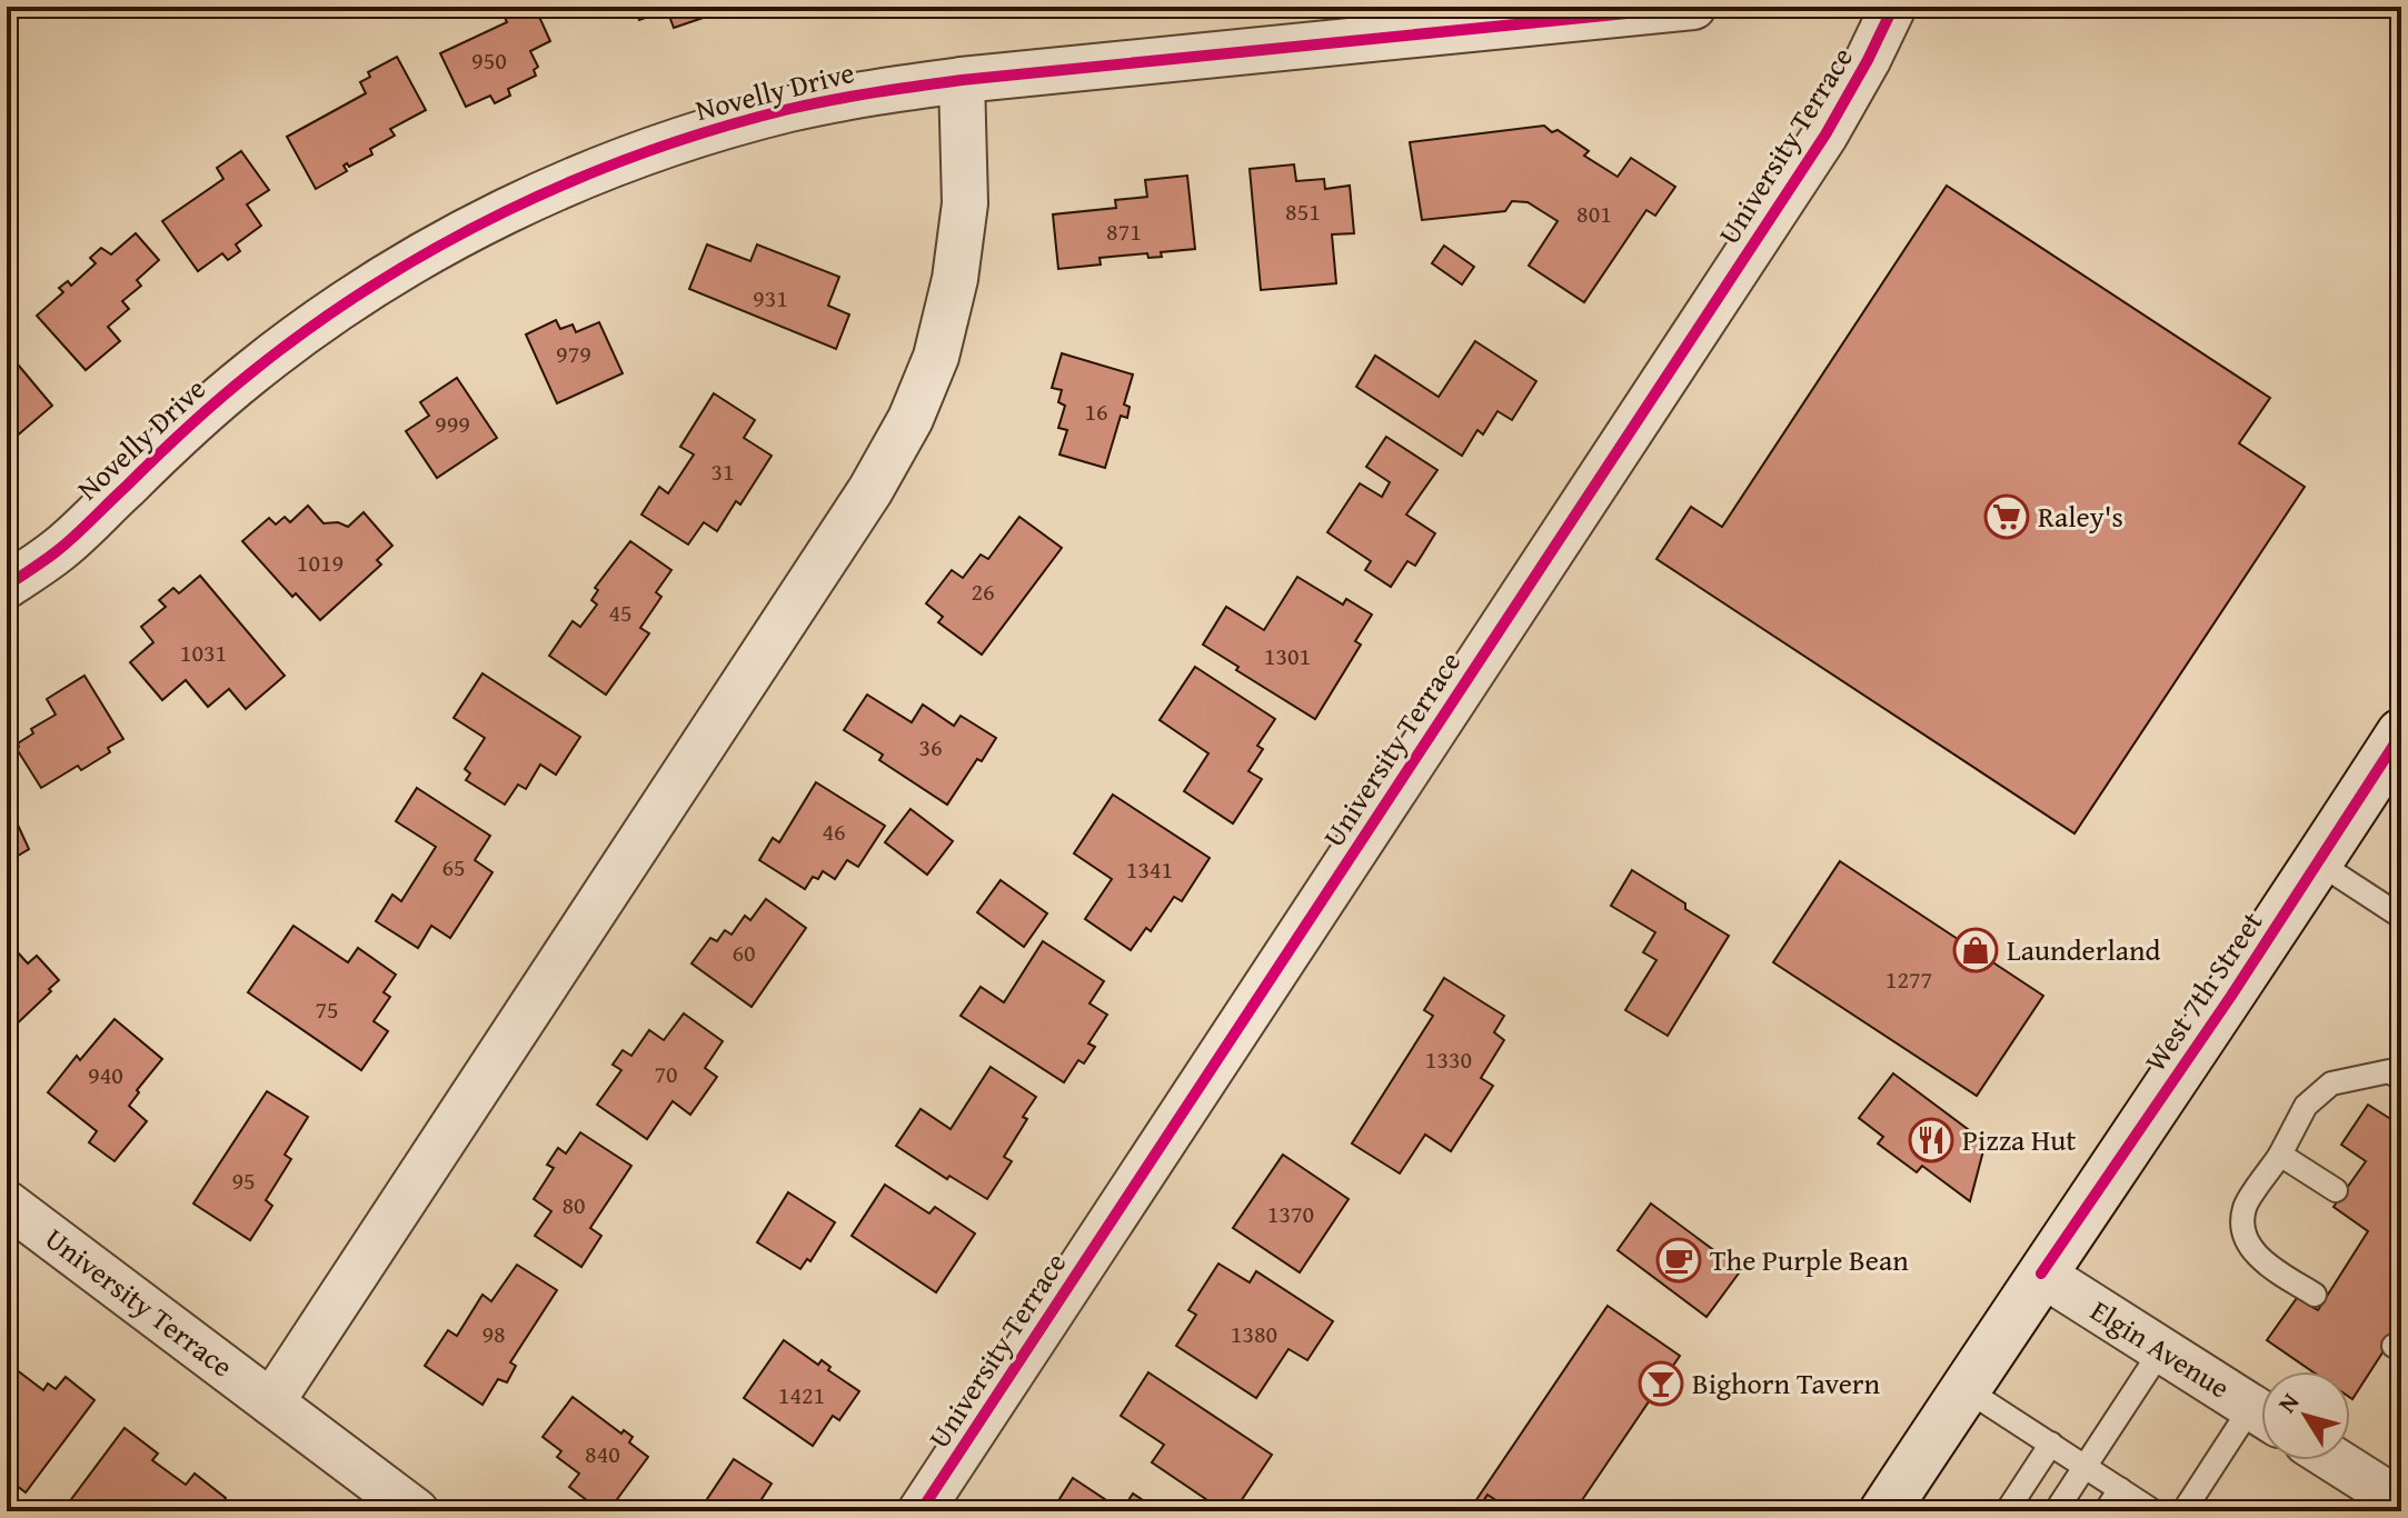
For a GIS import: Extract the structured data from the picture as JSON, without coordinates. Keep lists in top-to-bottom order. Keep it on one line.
{"streets":{"main road":["West 7th Street"],"street":["Novelly Drive","University Terrace","Elgin Avenue"]},"crossings":[["West 7th Street","Elgin Avenue"]],"places":{"supermarket":["Raley's"],"shop":["Launderland"],"restaurant":["Pizza Hut"],"cafe":["The Purple Bean"],"bar":["Bighorn Tavern"]},"house_numbers":["950","851","801","871","931","979","16","999","31","1019","26","45","1031","1301","36","46","65","1341","60","1277","75","1330","70","940","95","80","1370","98","1380","1421","840"],"north":"top left"}
